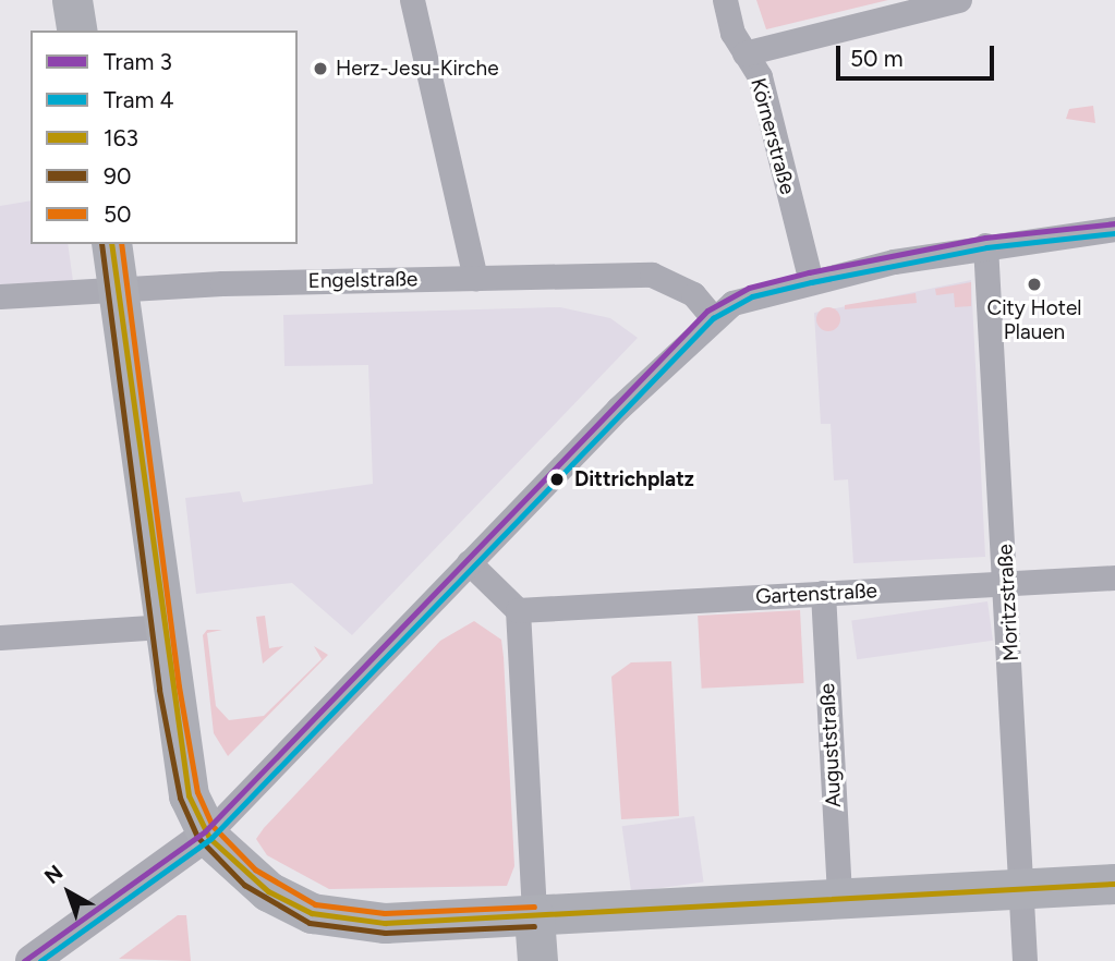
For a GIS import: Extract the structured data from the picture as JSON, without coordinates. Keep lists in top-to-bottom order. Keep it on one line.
{"streets":{"street":["Körnerstraße","Engelstraße","Gartenstraße","Moritzstraße","Auguststraße"]},"crossings":[["Gartenstraße","Moritzstraße"],["Gartenstraße","Auguststraße"]],"places":["Herz-Jesu-Kirche","City Hotel Plauen","Dittrichplatz"],"lines":["tram line 3","tram line 4","transit line 163","transit line 90","transit line 50"],"legend":["Tram 3","Tram 4","163","90","50"],"scale_bar":"50 m","north":"top left"}
